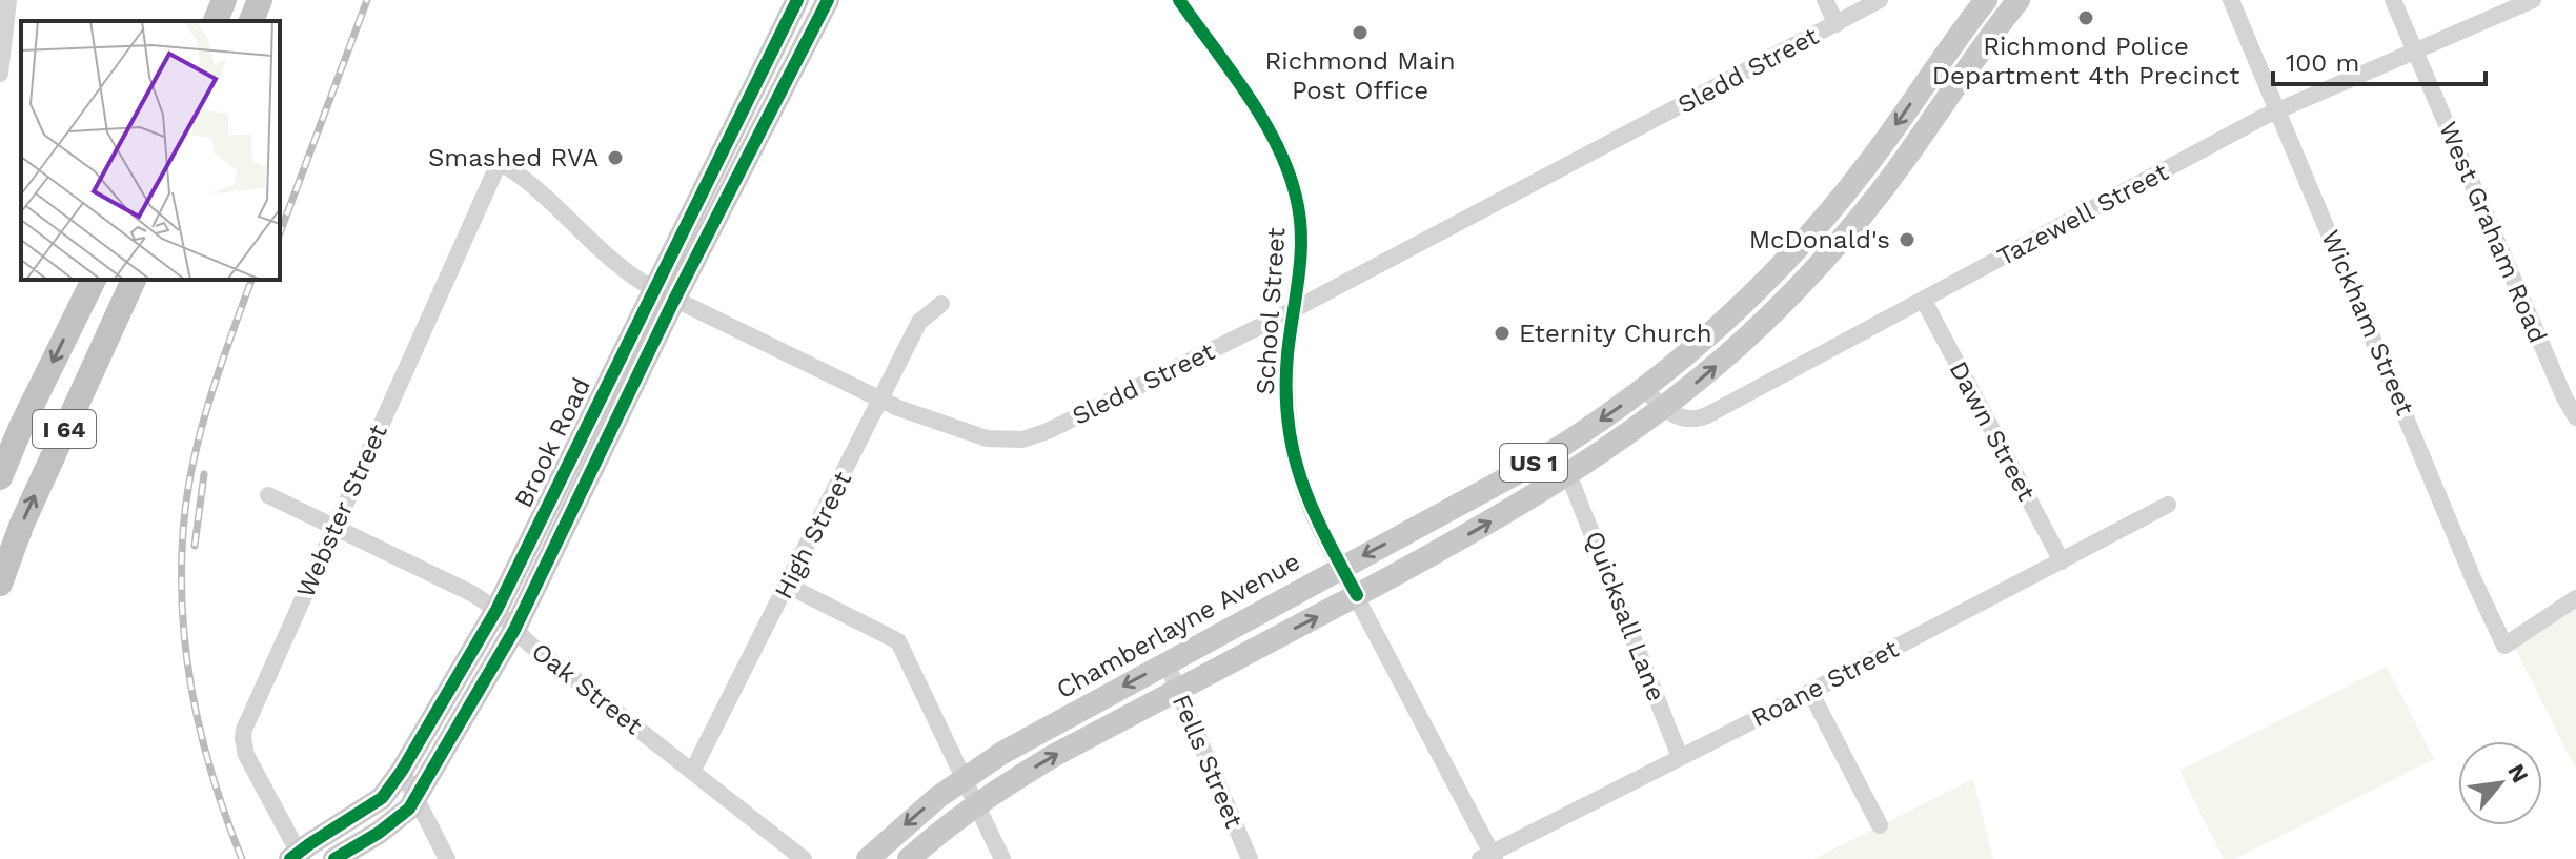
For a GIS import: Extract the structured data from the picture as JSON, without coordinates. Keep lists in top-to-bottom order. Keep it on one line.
{"streets":{"highway":["I 64"],"main road":["Brook Road","US 1","Chamberlayne Avenue"],"street":["Sledd Street","Tazewell Street","West Graham Road","School Street","Wickham Street","Dawn Street","Webster Street","High Street","Quicksall Lane","Roane Street","Oak Street","Fells Street"]},"crossings":[["Sledd Street","School Street"],["Sledd Street","Brook Road"],["Sledd Street","Webster Street"],["Sledd Street","High Street"],["Tazewell Street","West Graham Road"],["Tazewell Street","Wickham Street"],["Tazewell Street","Dawn Street"],["Tazewell Street","US 1"],["School Street","US 1"],["School Street","Chamberlayne Avenue"],["School Street","Roane Street"],["Dawn Street","Roane Street"],["Brook Road","Webster Street"],["Brook Road","Oak Street"],["US 1","Quicksall Lane"],["US 1","Fells Street"],["Webster Street","Oak Street"],["High Street","Oak Street"],["Quicksall Lane","Roane Street"],["Chamberlayne Avenue","Fells Street"]],"places":["Richmond Police Department 4th Precinct","Richmond Main Post Office","Smashed RVA","McDonald's","Eternity Church"],"scale_bar":"100 m","north":"top right"}
